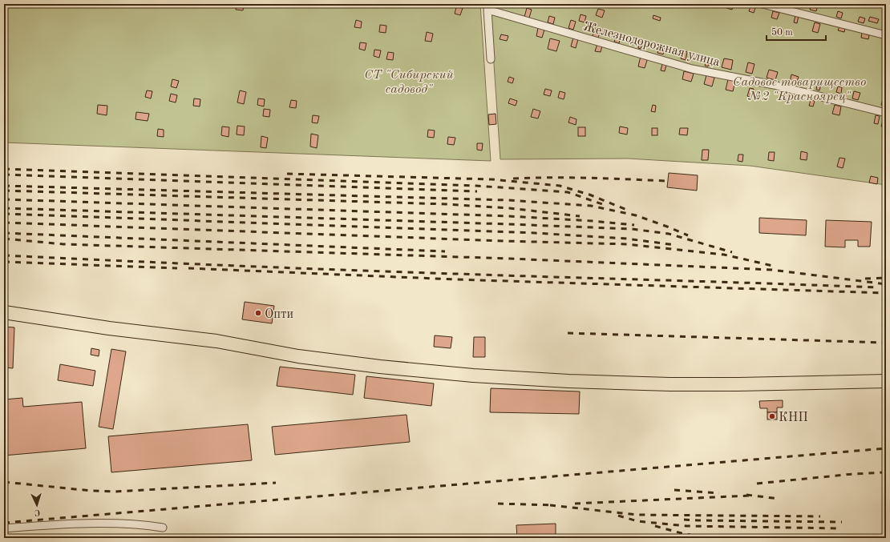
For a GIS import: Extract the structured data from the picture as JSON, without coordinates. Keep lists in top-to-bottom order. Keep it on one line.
{"streets":{"street":["Железнодорожная улица"]},"parks":["СТ \"Сибирский садовод\"","Садовое товарищество №2 \"Красноярец\""],"places":["Опти","КНП"],"scale_bar":"50 m","north":"bottom"}
